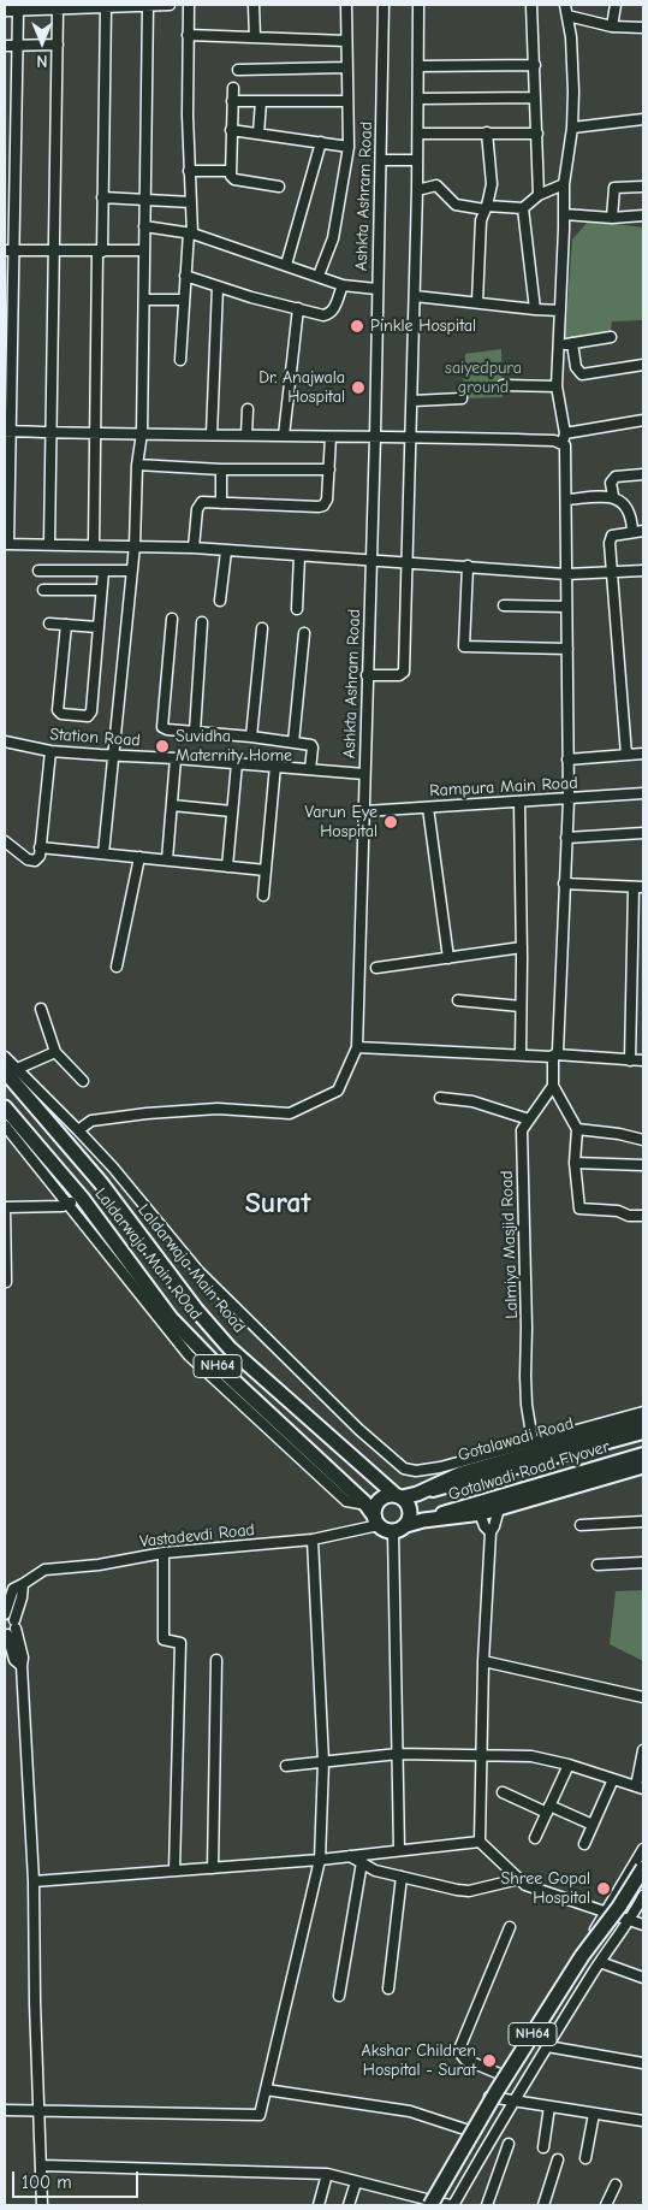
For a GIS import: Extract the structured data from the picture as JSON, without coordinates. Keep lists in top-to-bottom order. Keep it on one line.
{"streets":{"highway":["Laldarwaja Main ROad","Laldarwaja Main Road","NH64","Gotalawadi Road"],"main road":["Gotalwadi Road Flyover"],"street":["Ashkta Ashram Road","Station Road","Rampura Main Road","Lalmiya Masjid Road","Vastadevdi Road"]},"crossings":[["Ashkta Ashram Road","Station Road"],["Ashkta Ashram Road","Rampura Main Road"],["Laldarwaja Main ROad","Laldarwaja Main Road"],["Laldarwaja Main ROad","NH64"],["Laldarwaja Main ROad","Gotalawadi Road"],["Laldarwaja Main ROad","Vastadevdi Road"],["Laldarwaja Main Road","NH64"],["Laldarwaja Main Road","Gotalawadi Road"],["Laldarwaja Main Road","Vastadevdi Road"],["NH64","Gotalawadi Road"],["NH64","Vastadevdi Road"],["Gotalawadi Road","Gotalwadi Road Flyover"],["Gotalawadi Road","Vastadevdi Road"]],"districts":["Surat"],"parks":["saiyedpura ground"],"places":["Pinkle Hospital","Dr. Anajwala Hospital","Suvidha Maternity Home","Varun Eye Hospital","Shree Gopal Hospital","Akshar Children Hospital - Surat"],"scale_bar":"100 m","north":"bottom"}
